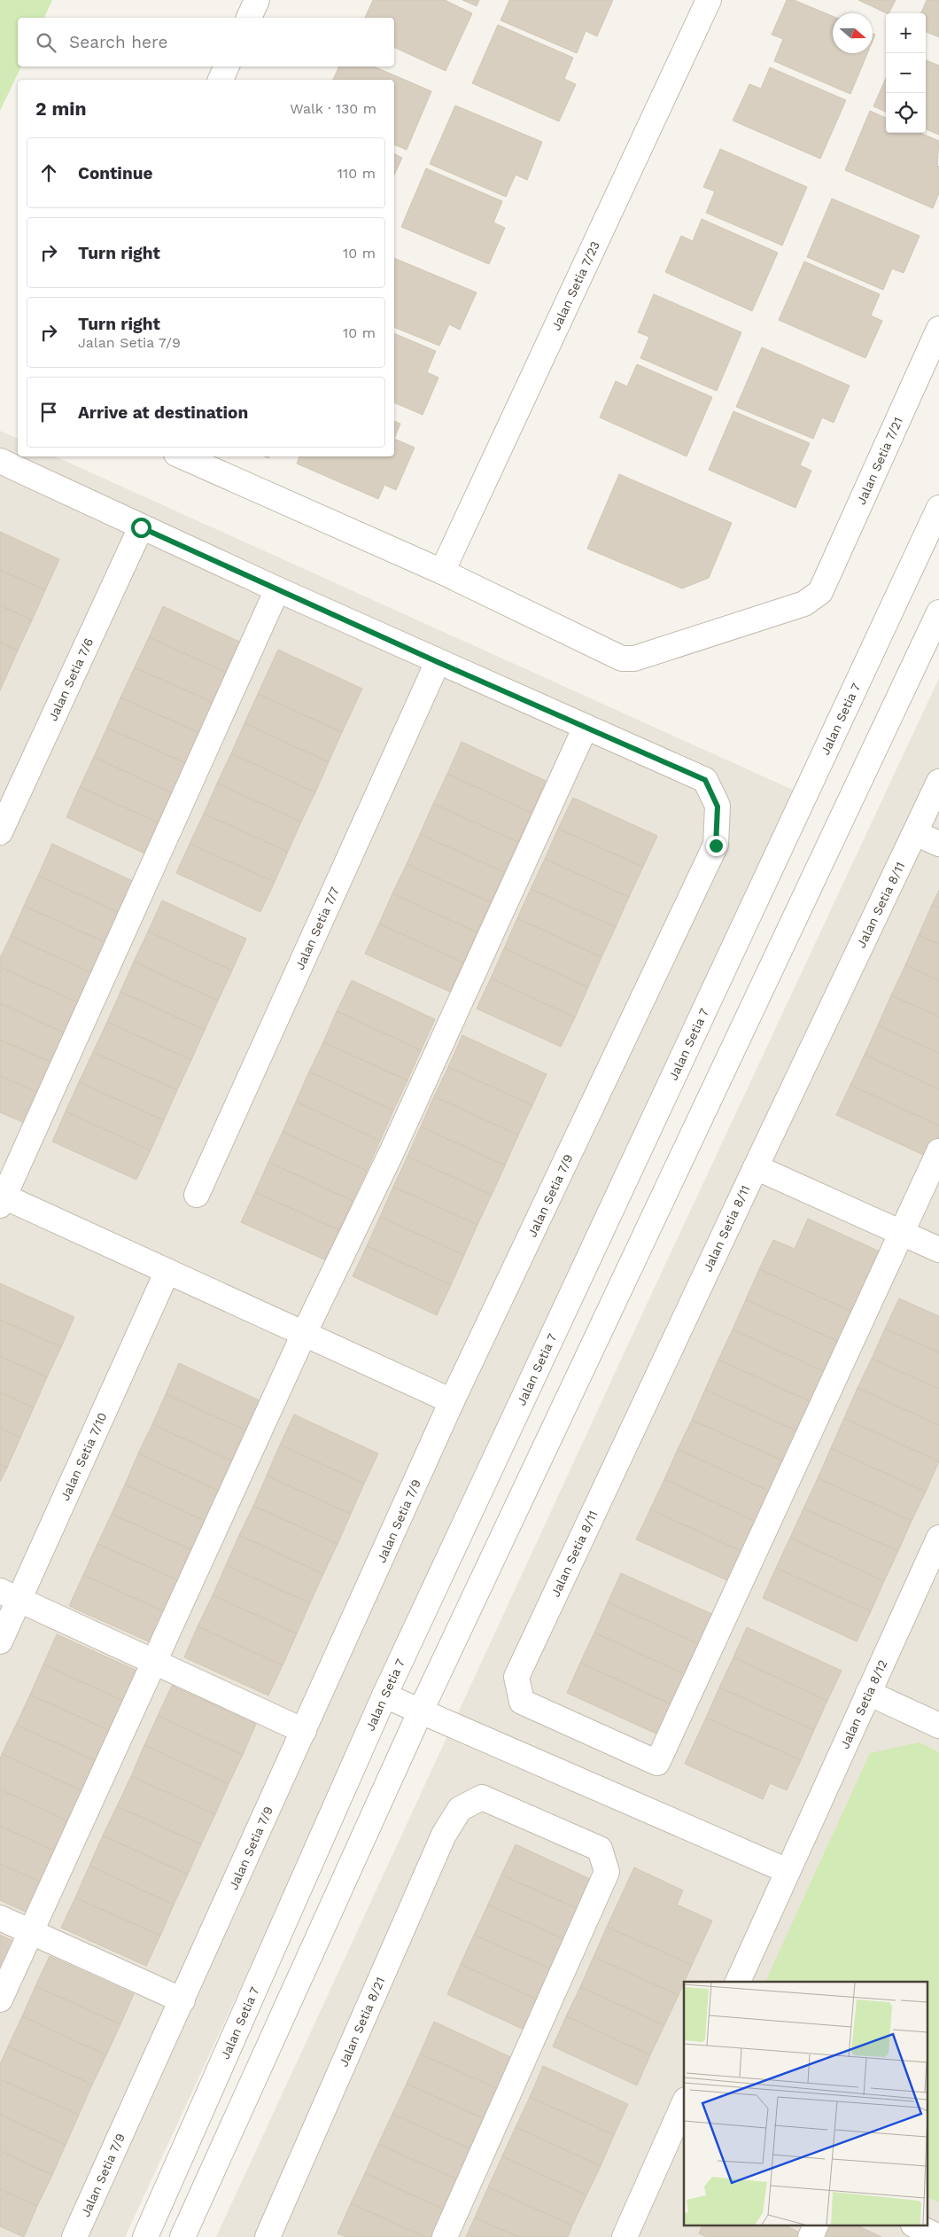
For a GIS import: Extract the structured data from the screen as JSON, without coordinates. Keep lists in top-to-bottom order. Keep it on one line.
{"streets":{"street":["Jalan Setia 7/23","Jalan Setia 7/21","Jalan Setia 7/6","Jalan Setia 7","Jalan Setia 8/11","Jalan Setia 7/7","Jalan Setia 7/9","Jalan Setia 7/10","Jalan Setia 8/12","Jalan Setia 8/21"]},"crossings":[["Jalan Setia 7/23","Jalan Setia 7/21"]],"north":"right","page":{"map_buttons":["+","−"],"search":"Search here","heading":["2 min","Walk · 130 m"],"list":[["Continue","110 m"],["Turn right","10 m"],["Turn right","Jalan Setia 7/9","10 m"],"Arrive at destination"]}}
